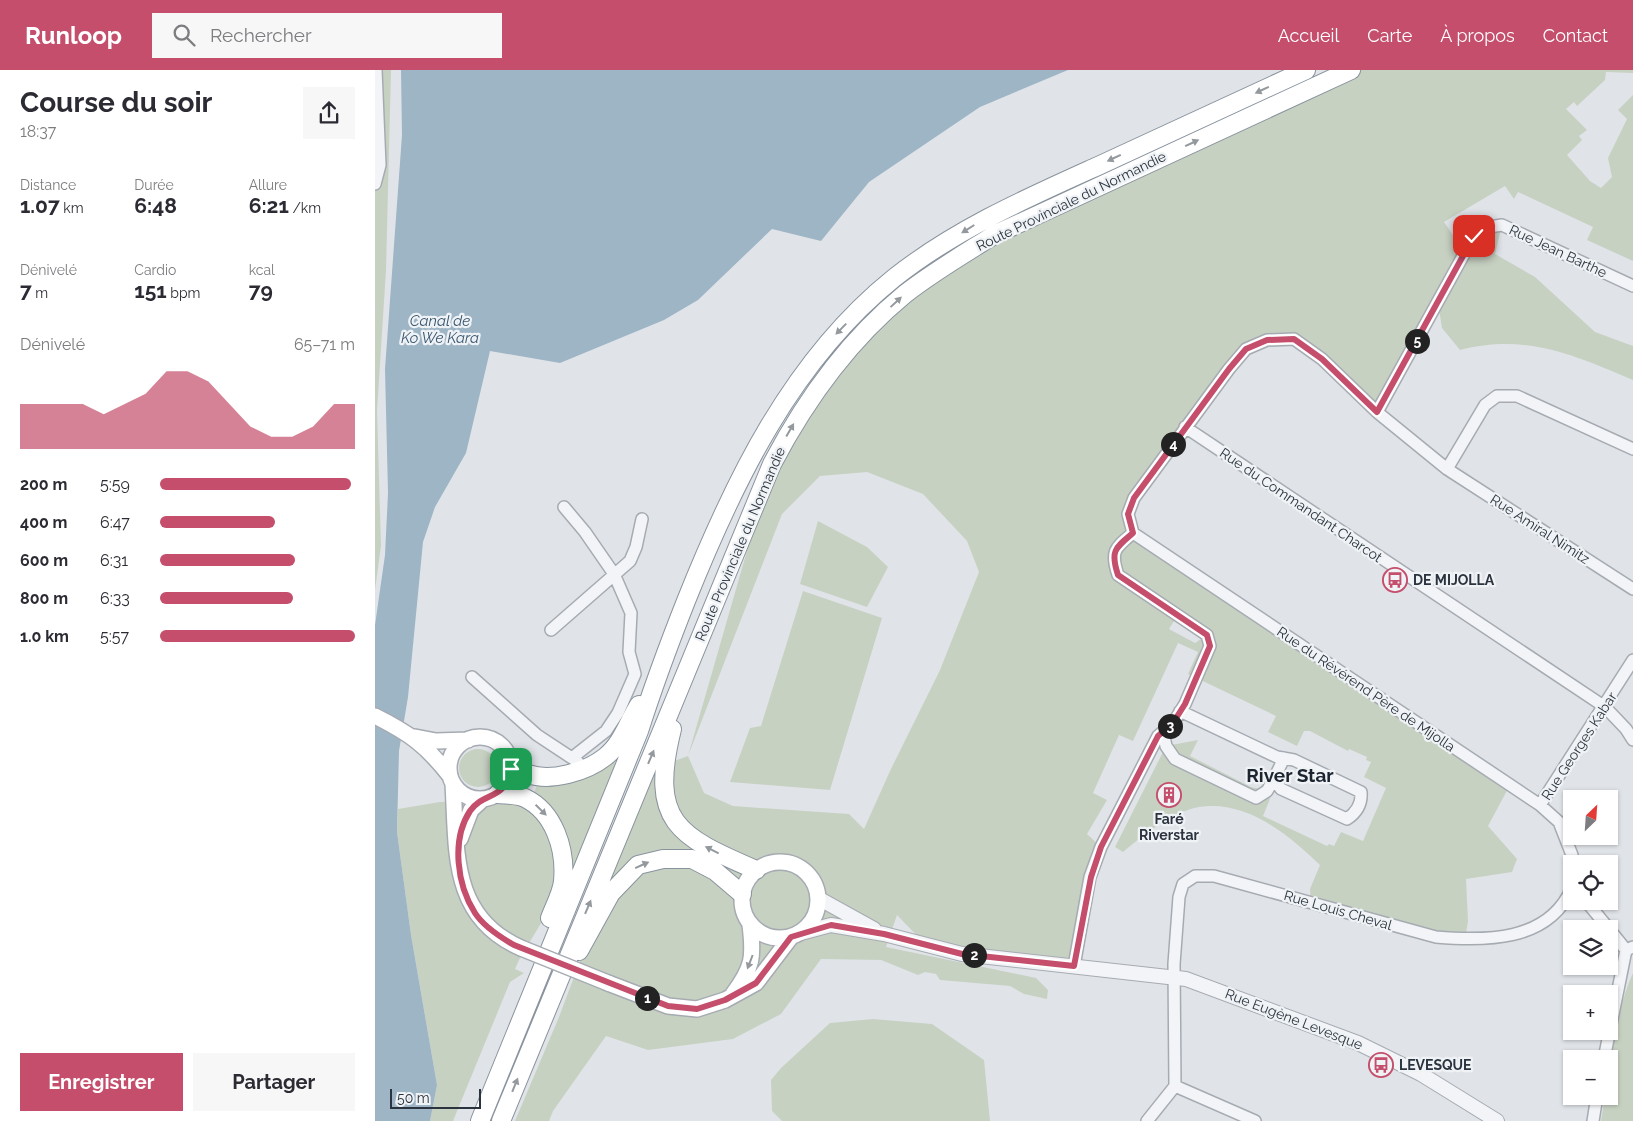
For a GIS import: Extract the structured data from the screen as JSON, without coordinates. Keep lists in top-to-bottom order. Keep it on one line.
{"streets":{"highway":["Route Provinciale du Normandie"],"street":["Rue Jean Barthe","Rue du Commandant Charcot","Rue Amiral Nimitz","Rue du Révérend Père de Mijolla","Rue Georges Kabar","Rue Louis Cheval","Rue Eugène Levesque"]},"crossings":[["Rue du Commandant Charcot","Rue Georges Kabar"],["Rue du Révérend Père de Mijolla","Rue Georges Kabar"],["Rue Louis Cheval","Rue Eugène Levesque"]],"districts":["River Star"],"water":["Canal de Ko We Kara"],"places":{"bus stop":["DE MIJOLLA","LEVESQUE"],"building":["Faré Riverstar"]},"scale_bar":"50 m","north":"top right","page":{"header":"Runloop","search":"Rechercher","nav":["Accueil","Carte","À propos","Contact"],"heading":["Course du soir","18:37"],"stats":[["Distance","1.07 km"],["Durée","6:48"],["Allure","6:21 /km"],["Dénivelé","7 m"],["Cardio","151 bpm"],["kcal","79"]],"chart":["Dénivelé","65–71 m"],"pins":["5","4","3","2","1"],"list":[{"name":"200 m","note":"5:59"},{"name":"400 m","note":"6:47"},{"name":"600 m","note":"6:31"},{"name":"800 m","note":"6:33"},{"name":"1.0 km","note":"5:57"}],"map_buttons":["+","−"],"buttons":["Enregistrer","Partager"],"scale":"50 m"}}
